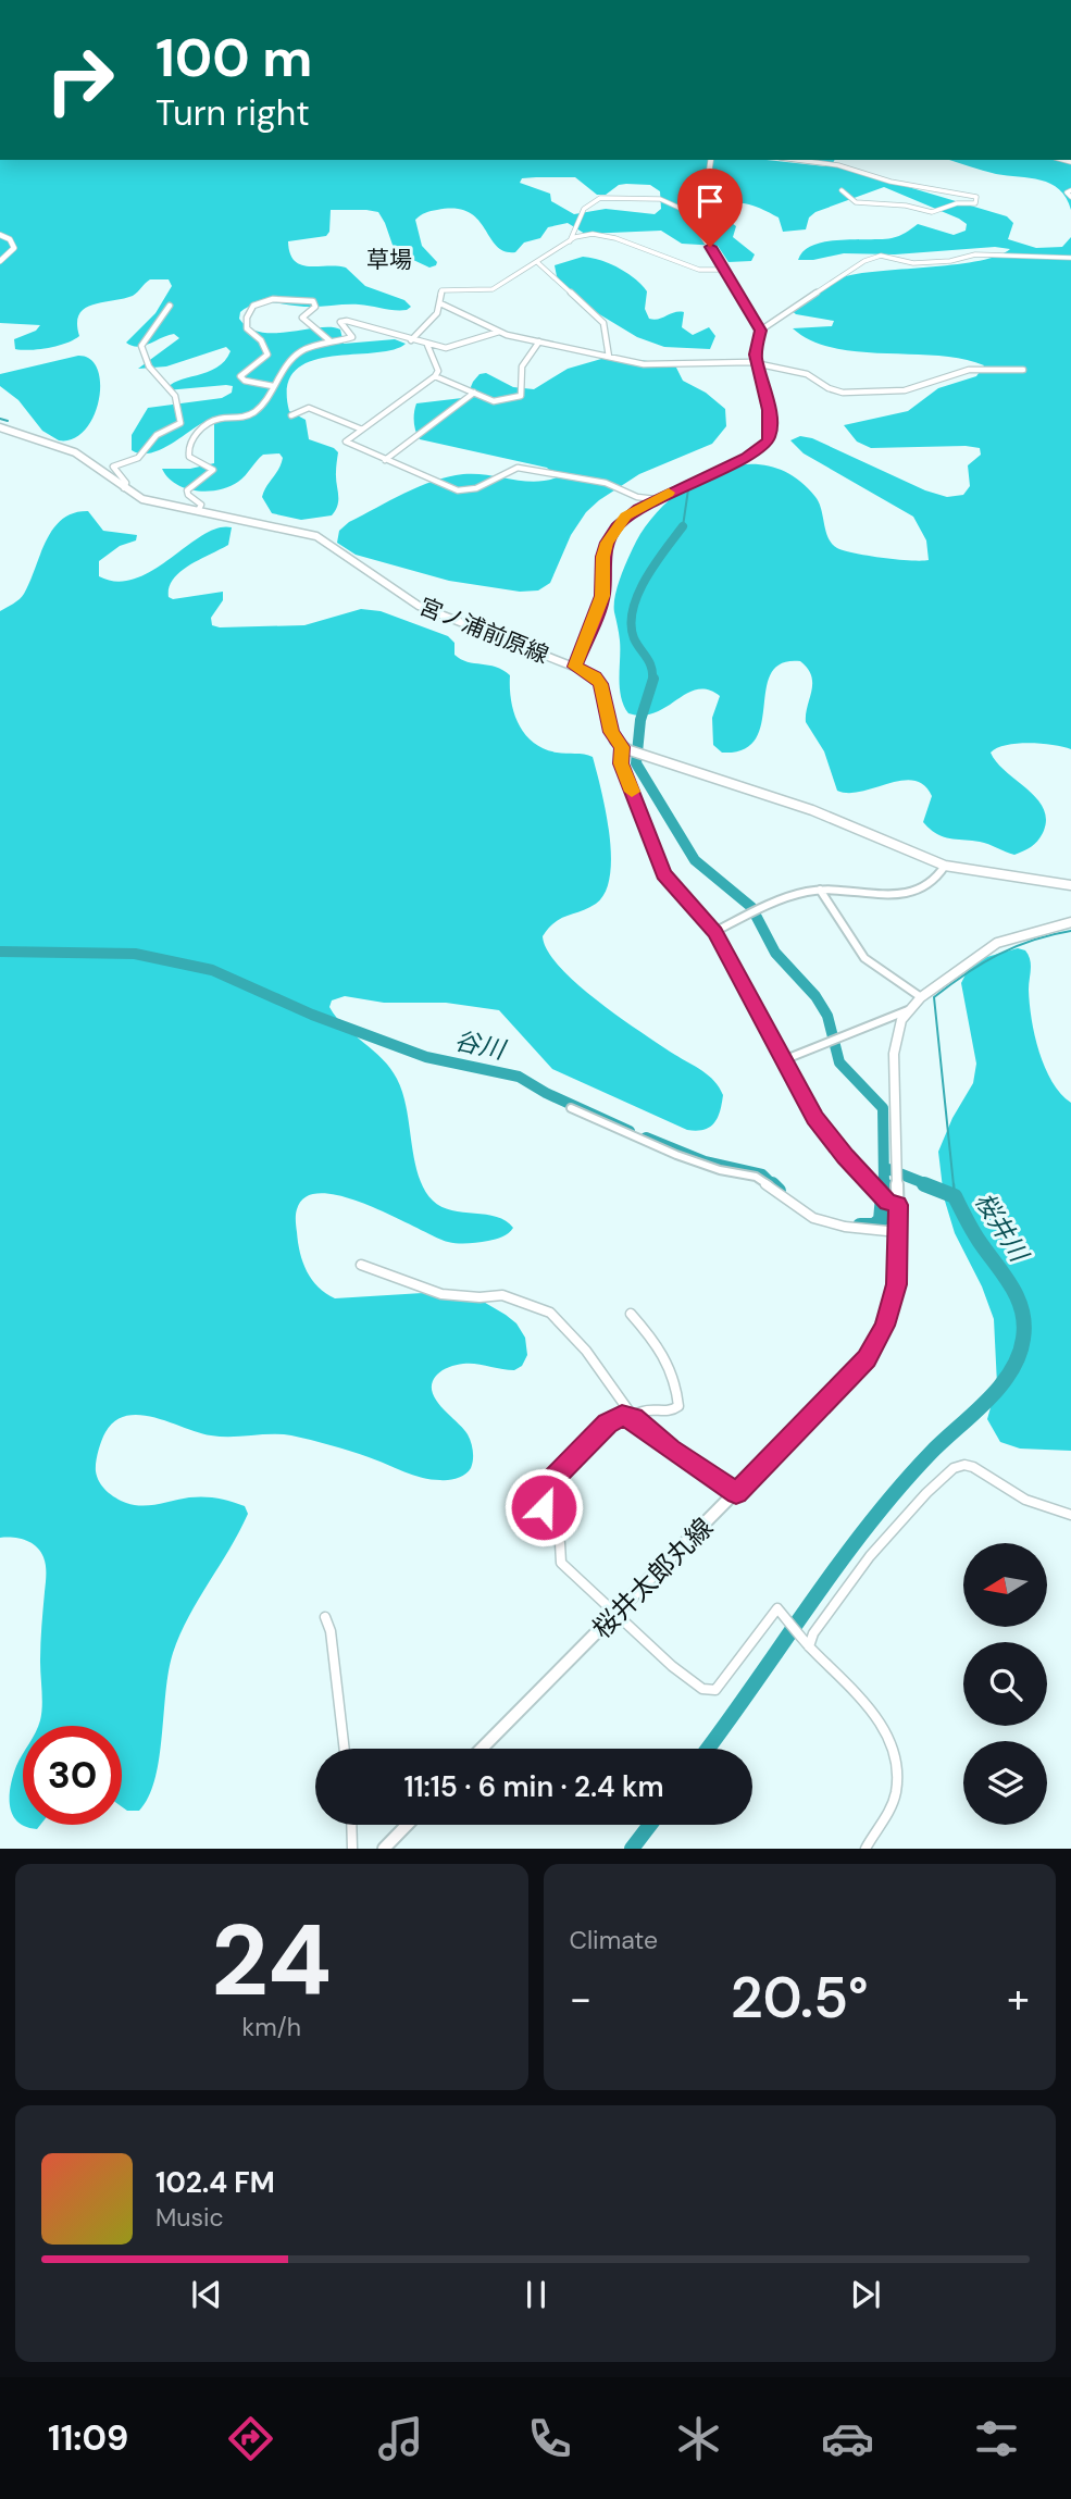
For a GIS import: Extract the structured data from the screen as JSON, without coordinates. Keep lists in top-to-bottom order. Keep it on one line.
{"streets":{"main road":["宮ノ浦前原線","桜井太郎丸線"]},"districts":["草場"],"water":["谷川","桜井川"],"north":"left","page":{"turn":["100 m","Turn right"],"limit":"30","trip":"11:15 · 6 min · 2.4 km","tile":[["24","km/h"],"Climate"],"heat":["−","20.5°","+"],"song":["102.4 FM","Music"],"tabs":"11:09"}}
